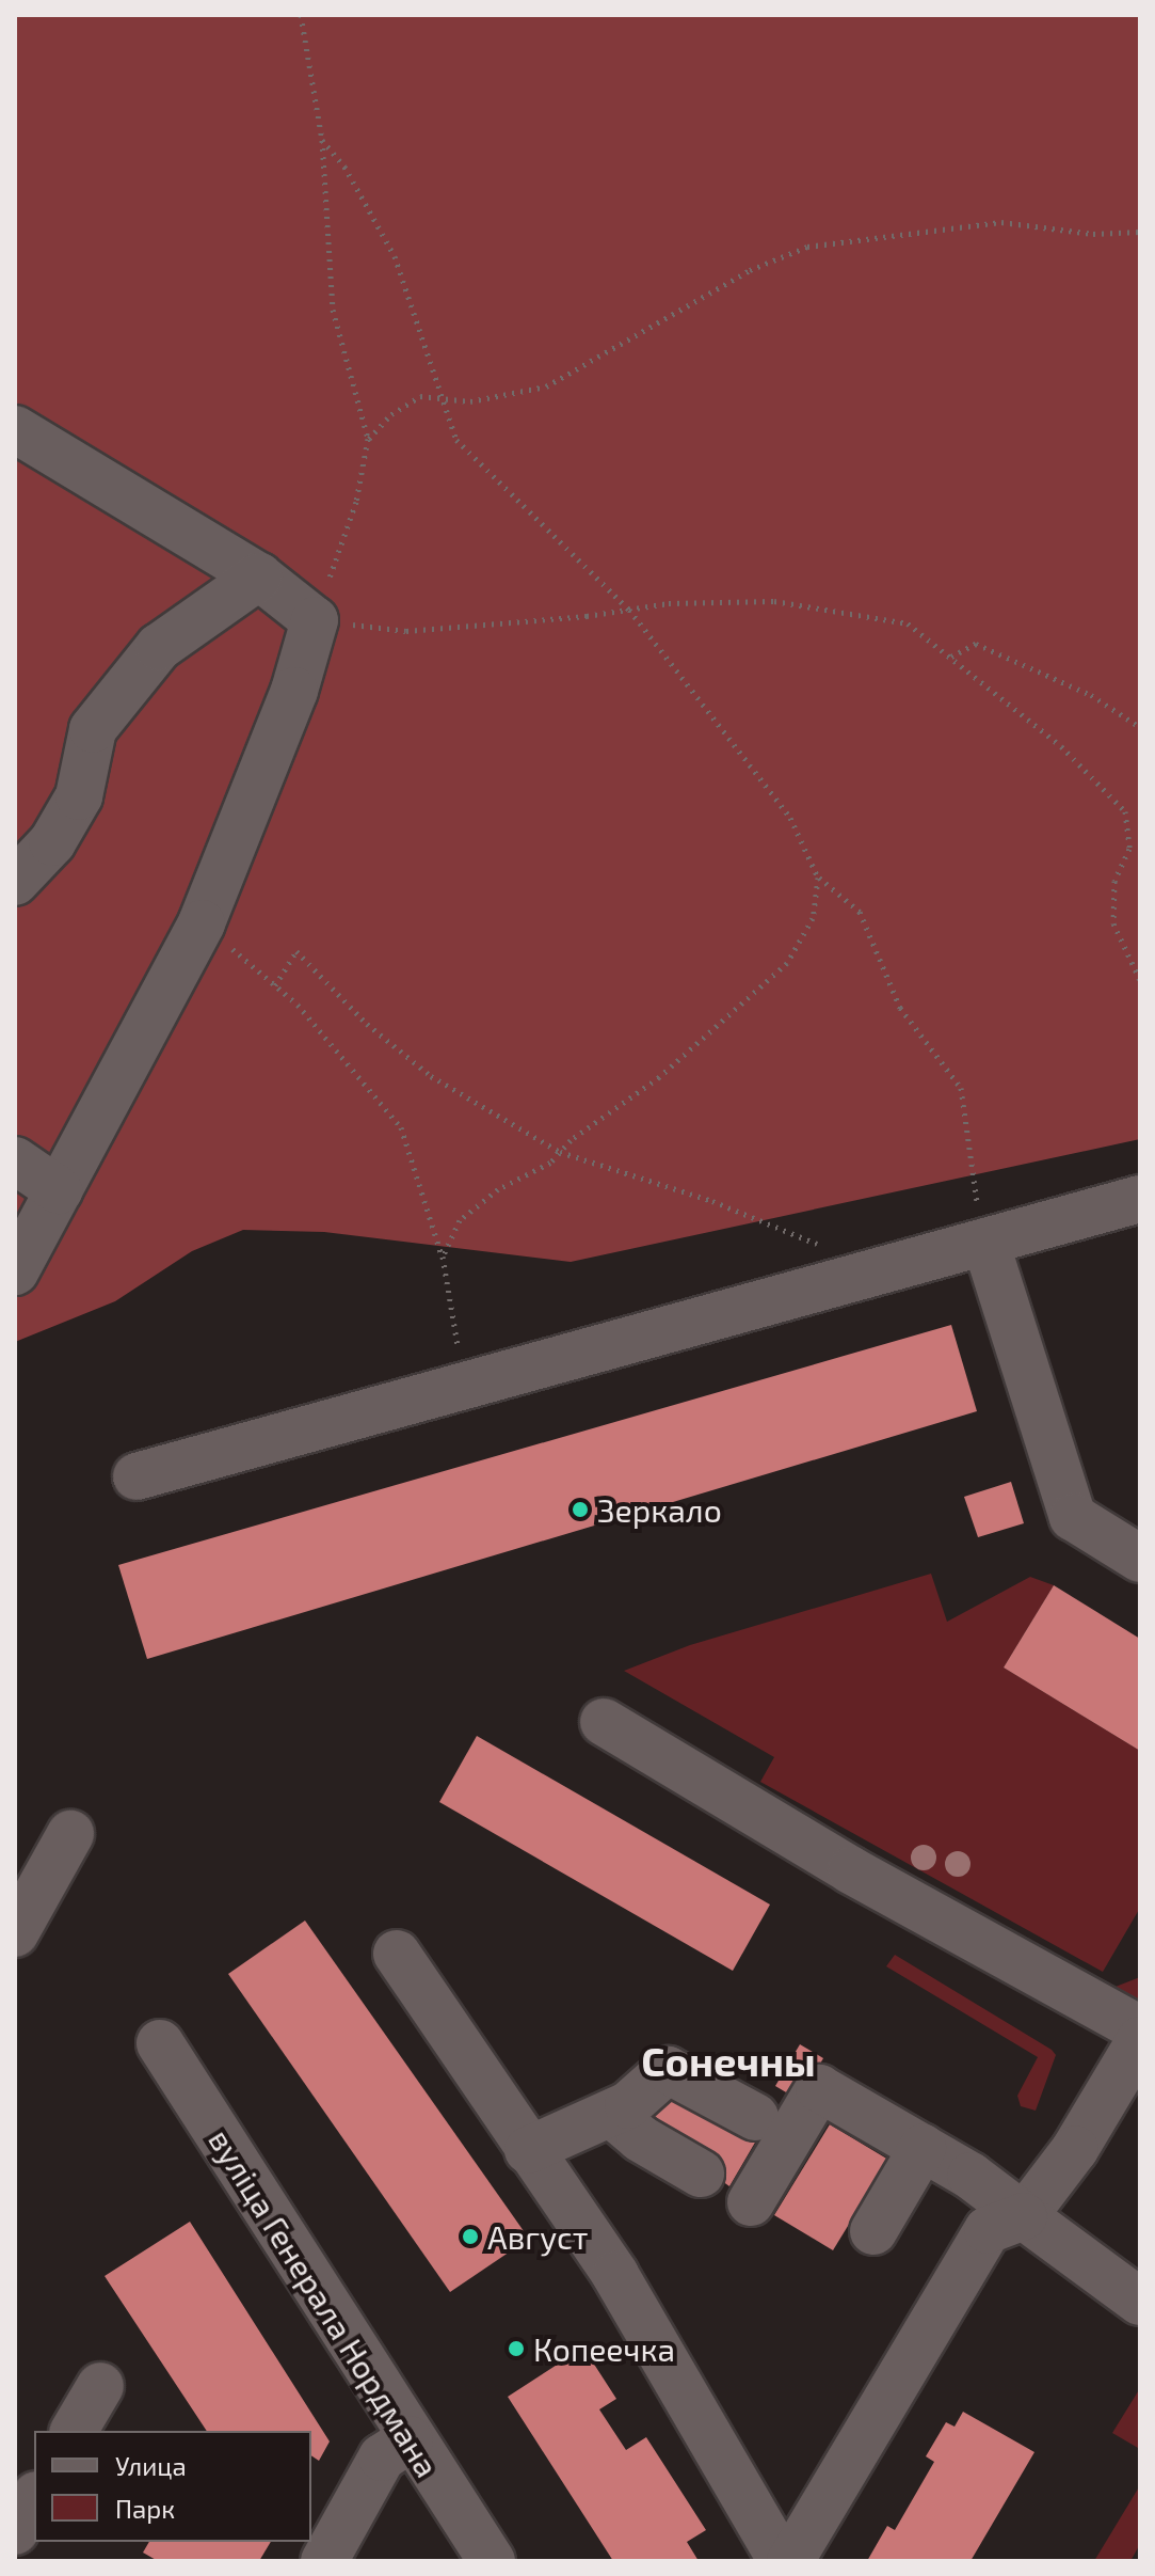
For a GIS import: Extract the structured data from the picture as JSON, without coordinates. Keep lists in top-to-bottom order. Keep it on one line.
{"streets":{"street":["вуліца Генерала Нордмана"]},"districts":["Сонечны"],"places":["Зеркало","Август","Копеечка"],"legend":["Улица","Парк"]}
